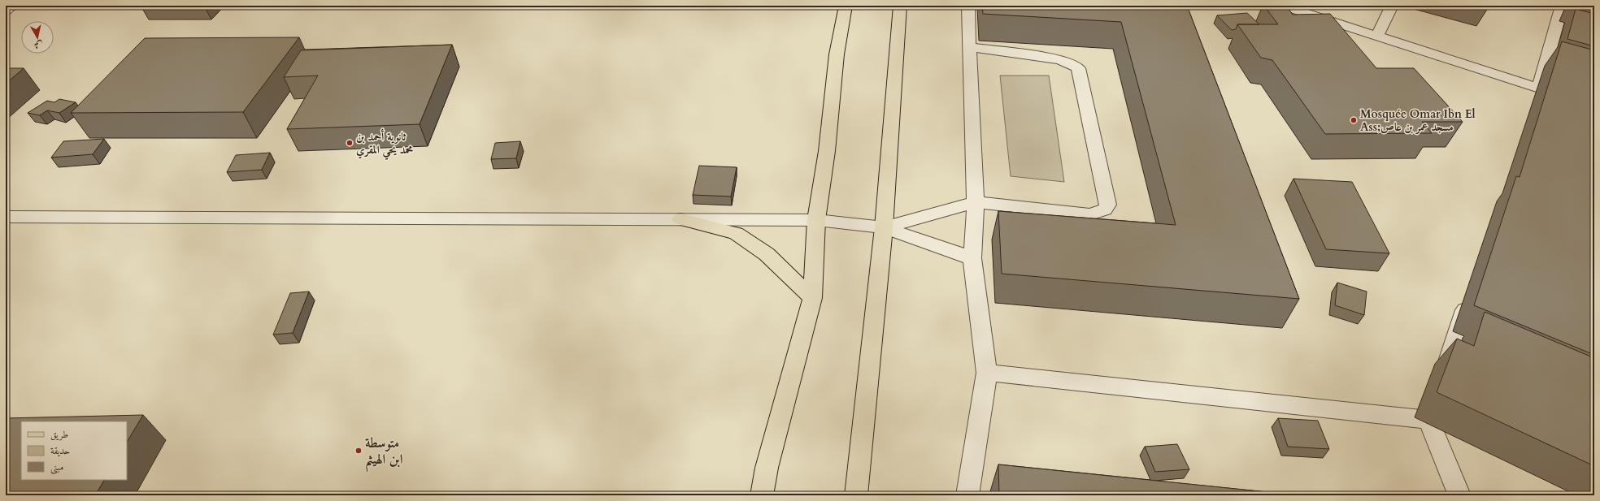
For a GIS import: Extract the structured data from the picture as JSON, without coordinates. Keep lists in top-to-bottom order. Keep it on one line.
{"places":["Mosquée Omar Ibn El Ass;مسجد عمر بن عاص","ثانوية أحمد بن محمد يحي المقري","متوسطة ابن الهيثم"],"legend":["طريق","حديقة","مبنى"],"north":"bottom"}
